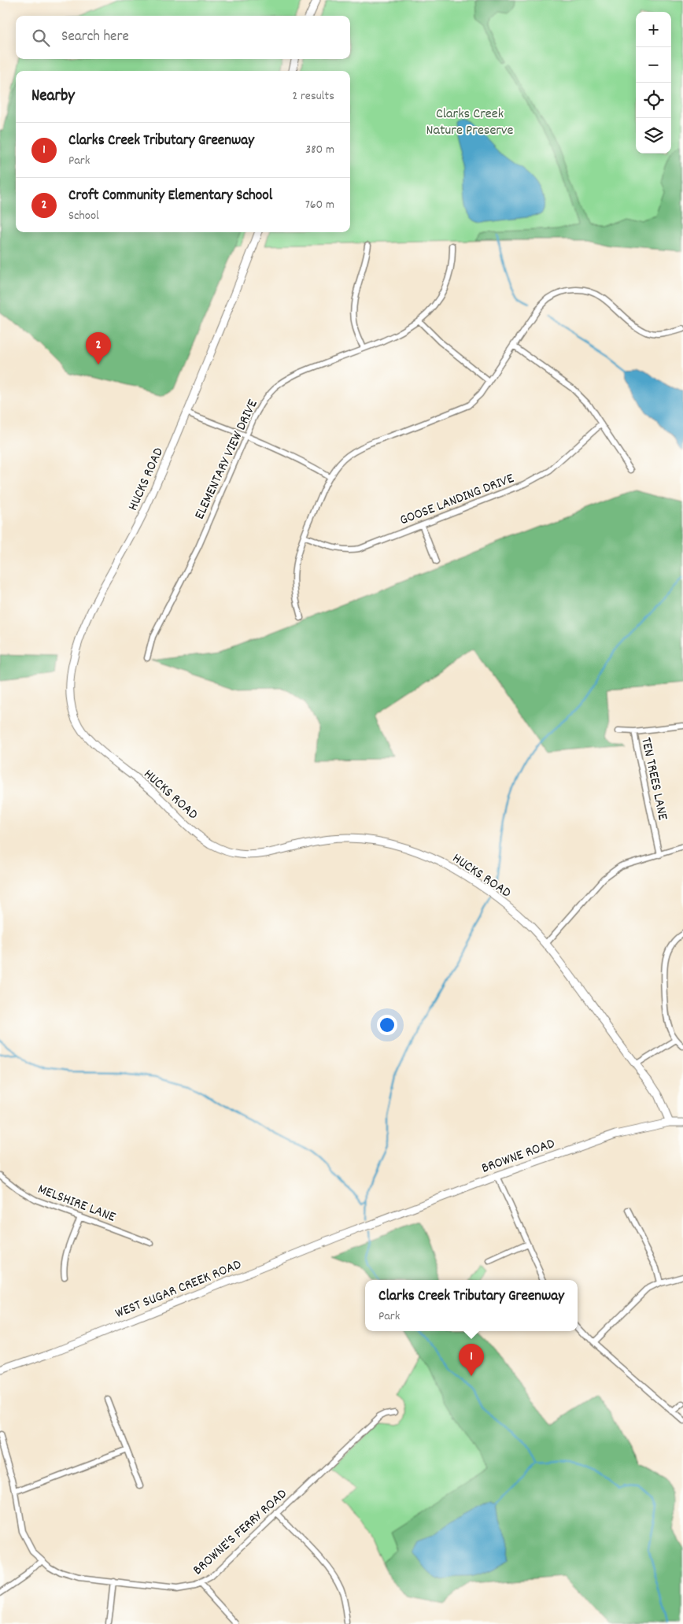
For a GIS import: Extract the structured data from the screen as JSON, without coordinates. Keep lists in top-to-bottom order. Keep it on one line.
{"streets":{"main road":["HUCKS ROAD","BROWNE ROAD","WEST SUGAR CREEK ROAD"],"street":["ELEMENTARY VIEW DRIVE","GOOSE LANDING DRIVE","TEN TREES LANE","MELSHIRE LANE","BROWNE'S FERRY ROAD"]},"crossings":[["HUCKS ROAD","BROWNE ROAD"],["BROWNE ROAD","WEST SUGAR CREEK ROAD"]],"parks":["Clarks Creek Nature Preserve"],"page":{"map_buttons":["+","−"],"search":"Search here","heading":["Nearby","2 results"],"list":[{"mark":"1","name":"Clarks Creek Tributary Greenway","note":"Park","value":"380 m"},{"mark":"2","name":"Croft Community Elementary School","note":"School","value":"760 m"}],"pins":["2","1"],"popup":["Clarks Creek Tributary Greenway","Park"]}}
